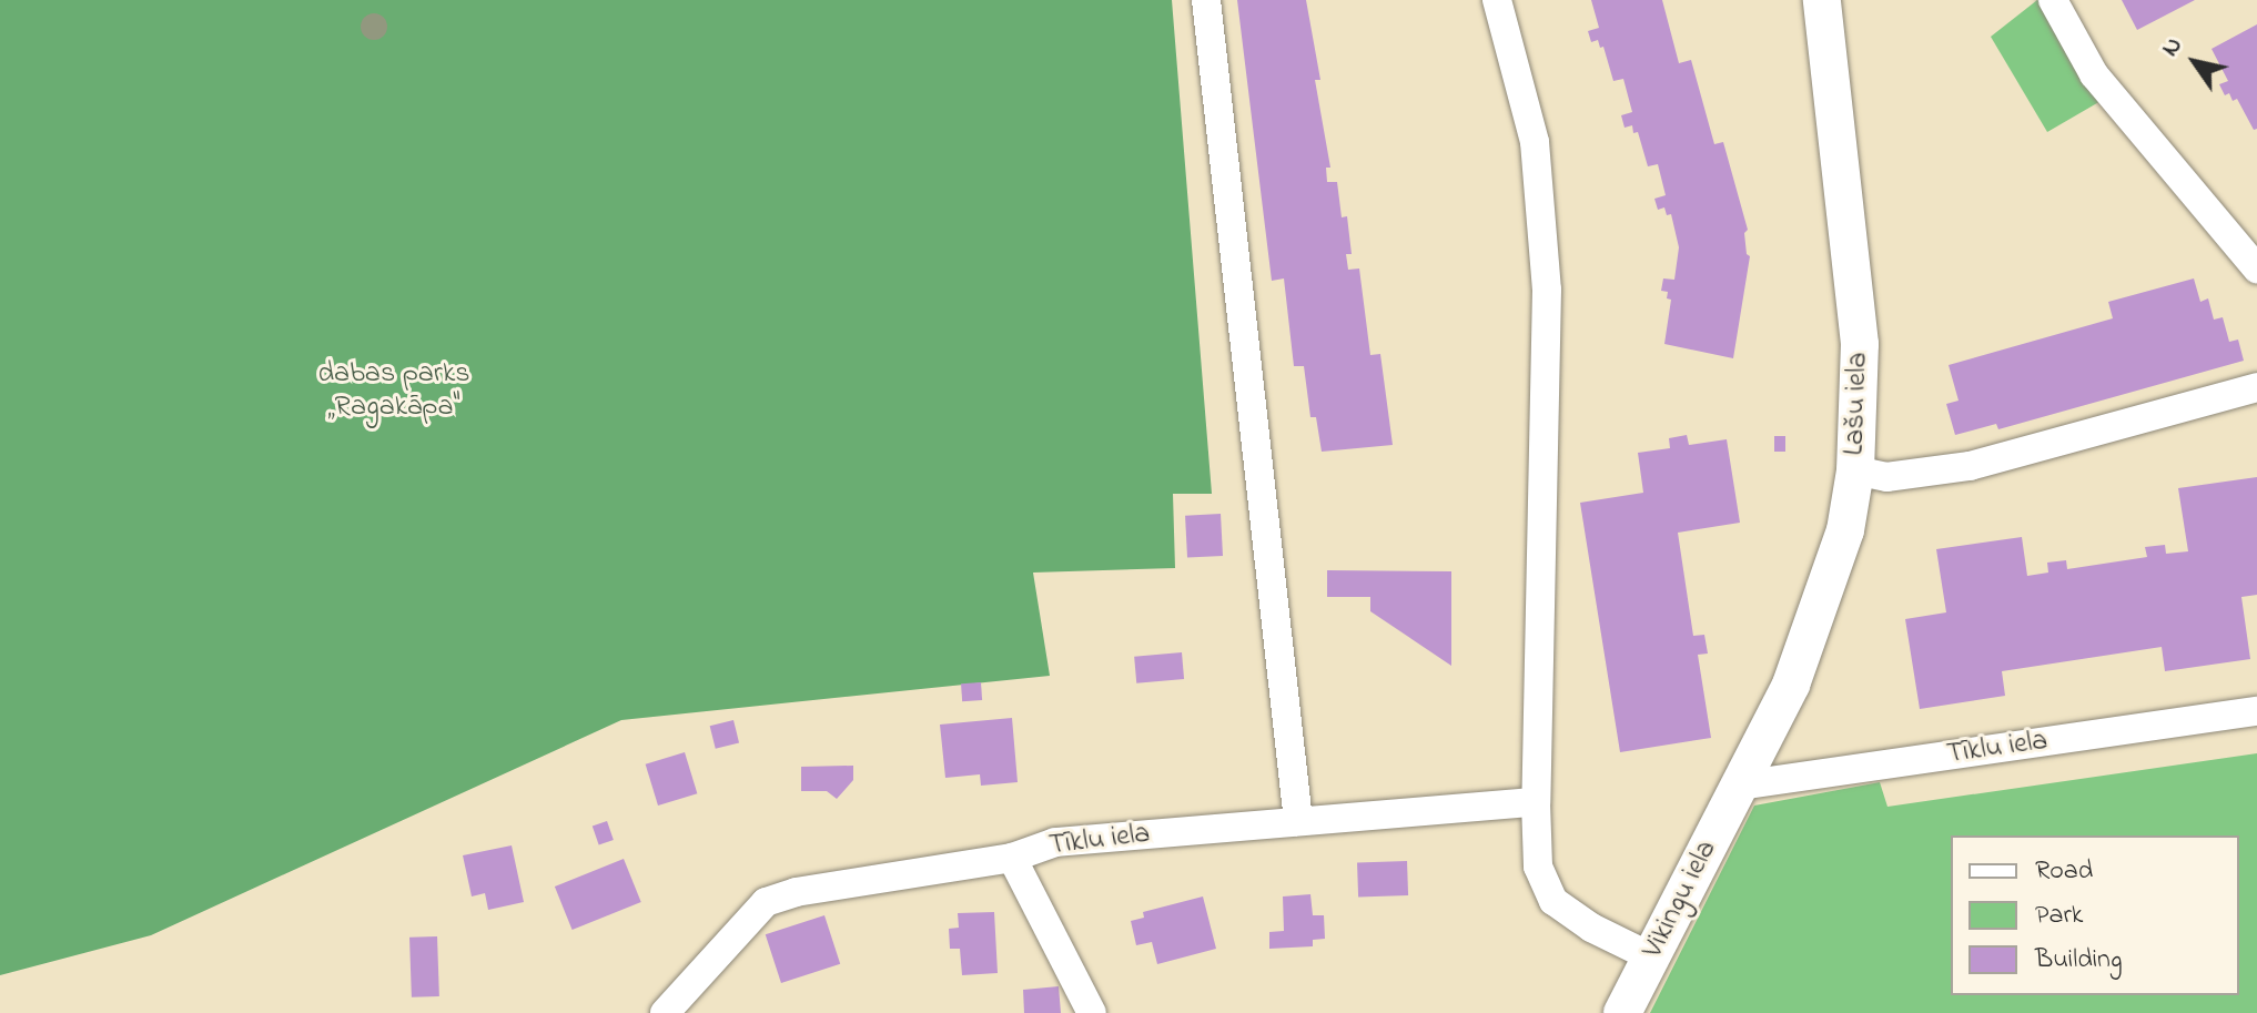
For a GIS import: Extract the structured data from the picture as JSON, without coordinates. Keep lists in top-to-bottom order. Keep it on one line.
{"streets":{"street":["Lašu iela","Tīklu iela","Vikingu iela"]},"crossings":[["Lašu iela","Tīklu iela"],["Lašu iela","Vikingu iela"],["Tīklu iela","Vikingu iela"]],"parks":["dabas parks „Ragakāpa\""],"legend":["Road","Park","Building"],"north":"top left"}
